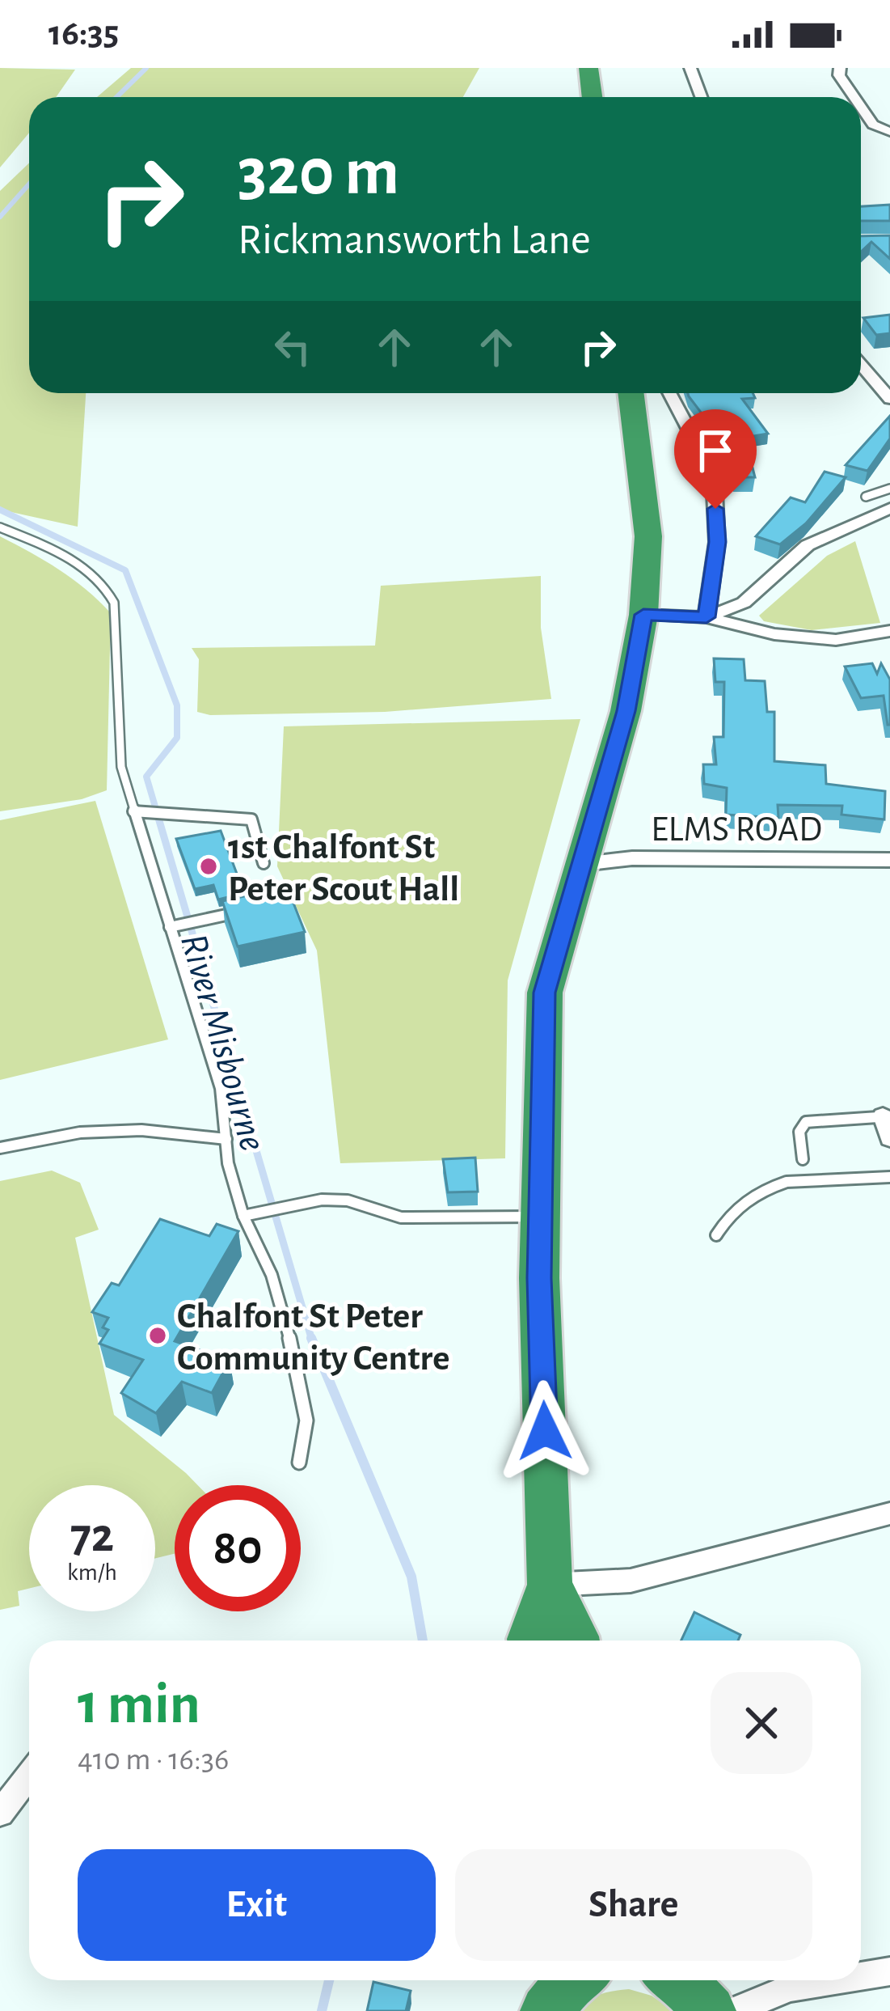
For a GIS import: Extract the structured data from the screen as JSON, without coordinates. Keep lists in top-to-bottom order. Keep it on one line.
{"streets":{"street":["ELMS ROAD"]},"water":["River Misbourne"],"places":["1st Chalfont St Peter Scout Hall","Chalfont St Peter Community Centre"],"page":{"status":"16:35","turn":["320 m","Rickmansworth Lane"],"speed":"72 km/h","limit":"80","heading":["1 min","410 m · 16:36"],"buttons":["Exit","Share"]}}
